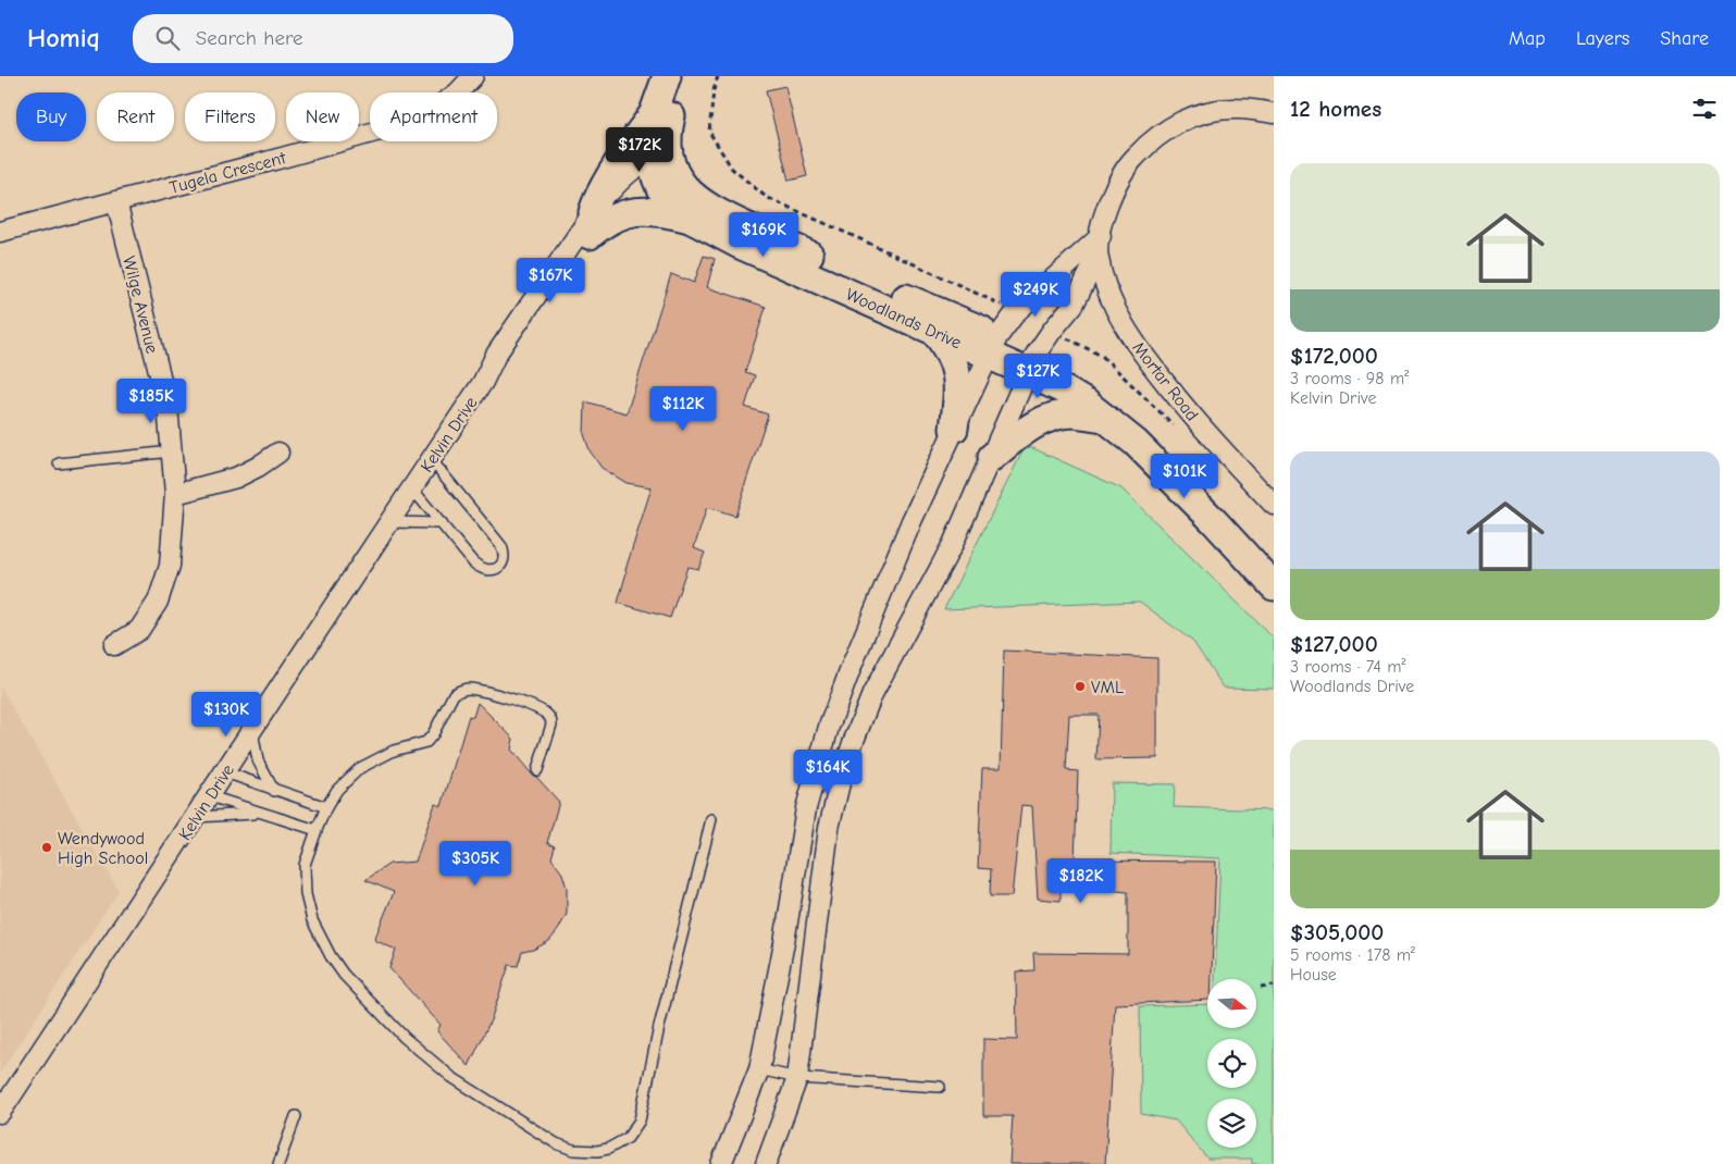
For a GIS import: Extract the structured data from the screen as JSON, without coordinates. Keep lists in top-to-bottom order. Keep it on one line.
{"streets":{"main road":["Woodlands Drive"],"street":["Tugela Crescent","Wilge Avenue","Mortar Road","Kelvin Drive"]},"crossings":[["Tugela Crescent","Wilge Avenue"],["Woodlands Drive","Kelvin Drive"]],"places":["VML","Wendywood High School"],"north":"right","page":{"header":"Homiq","search":"Search here","nav":["Map","Layers","Share"],"heading":"12 homes","chip":["Buy","Rent","Filters","New","Apartment"],"price":["$172K","$169K","$167K","$249K","$127K","$185K","$112K","$101K","$130K","$164K","$305K","$182K"],"list":[{"name":"$172,000","note":"3 rooms · 98 m² · Kelvin Drive"},{"name":"$127,000","note":"3 rooms · 74 m² · Woodlands Drive"},{"name":"$305,000","note":"5 rooms · 178 m² · House"}]}}
